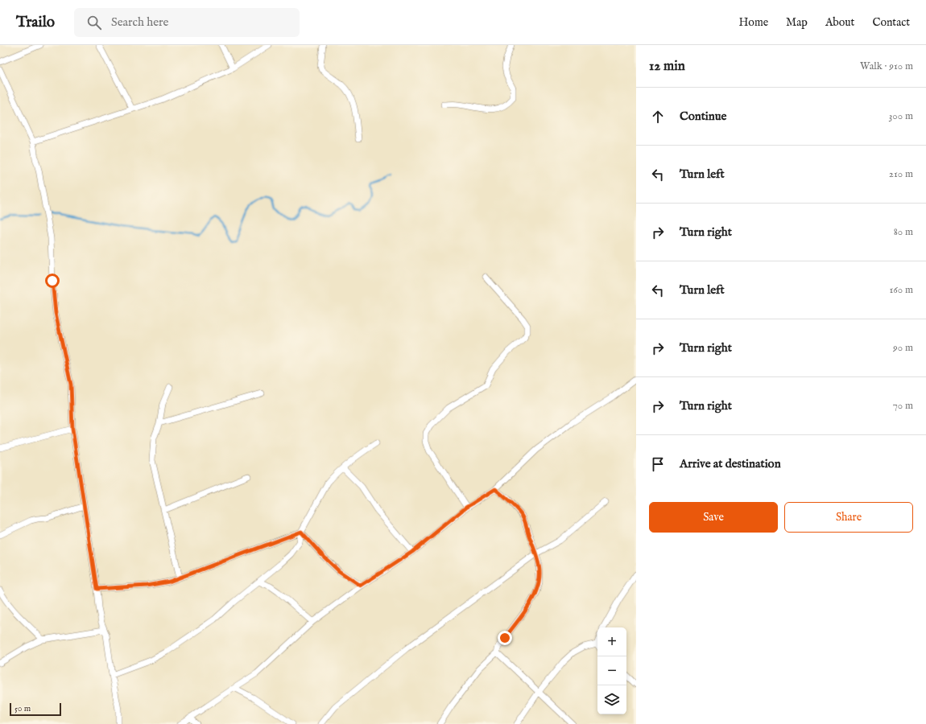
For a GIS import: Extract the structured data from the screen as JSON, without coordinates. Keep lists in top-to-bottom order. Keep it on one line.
{"scale_bar":"50 m","page":{"header":"Trailo","search":"Search here","nav":["Home","Map","About","Contact"],"heading":["12 min","Walk · 910 m"],"list":[["Continue","300 m"],["Turn left","210 m"],["Turn right","80 m"],["Turn left","160 m"],["Turn right","90 m"],["Turn right","70 m"],"Arrive at destination"],"buttons":["Save","Share"],"map_buttons":["+","−"],"scale":"50 m"}}
